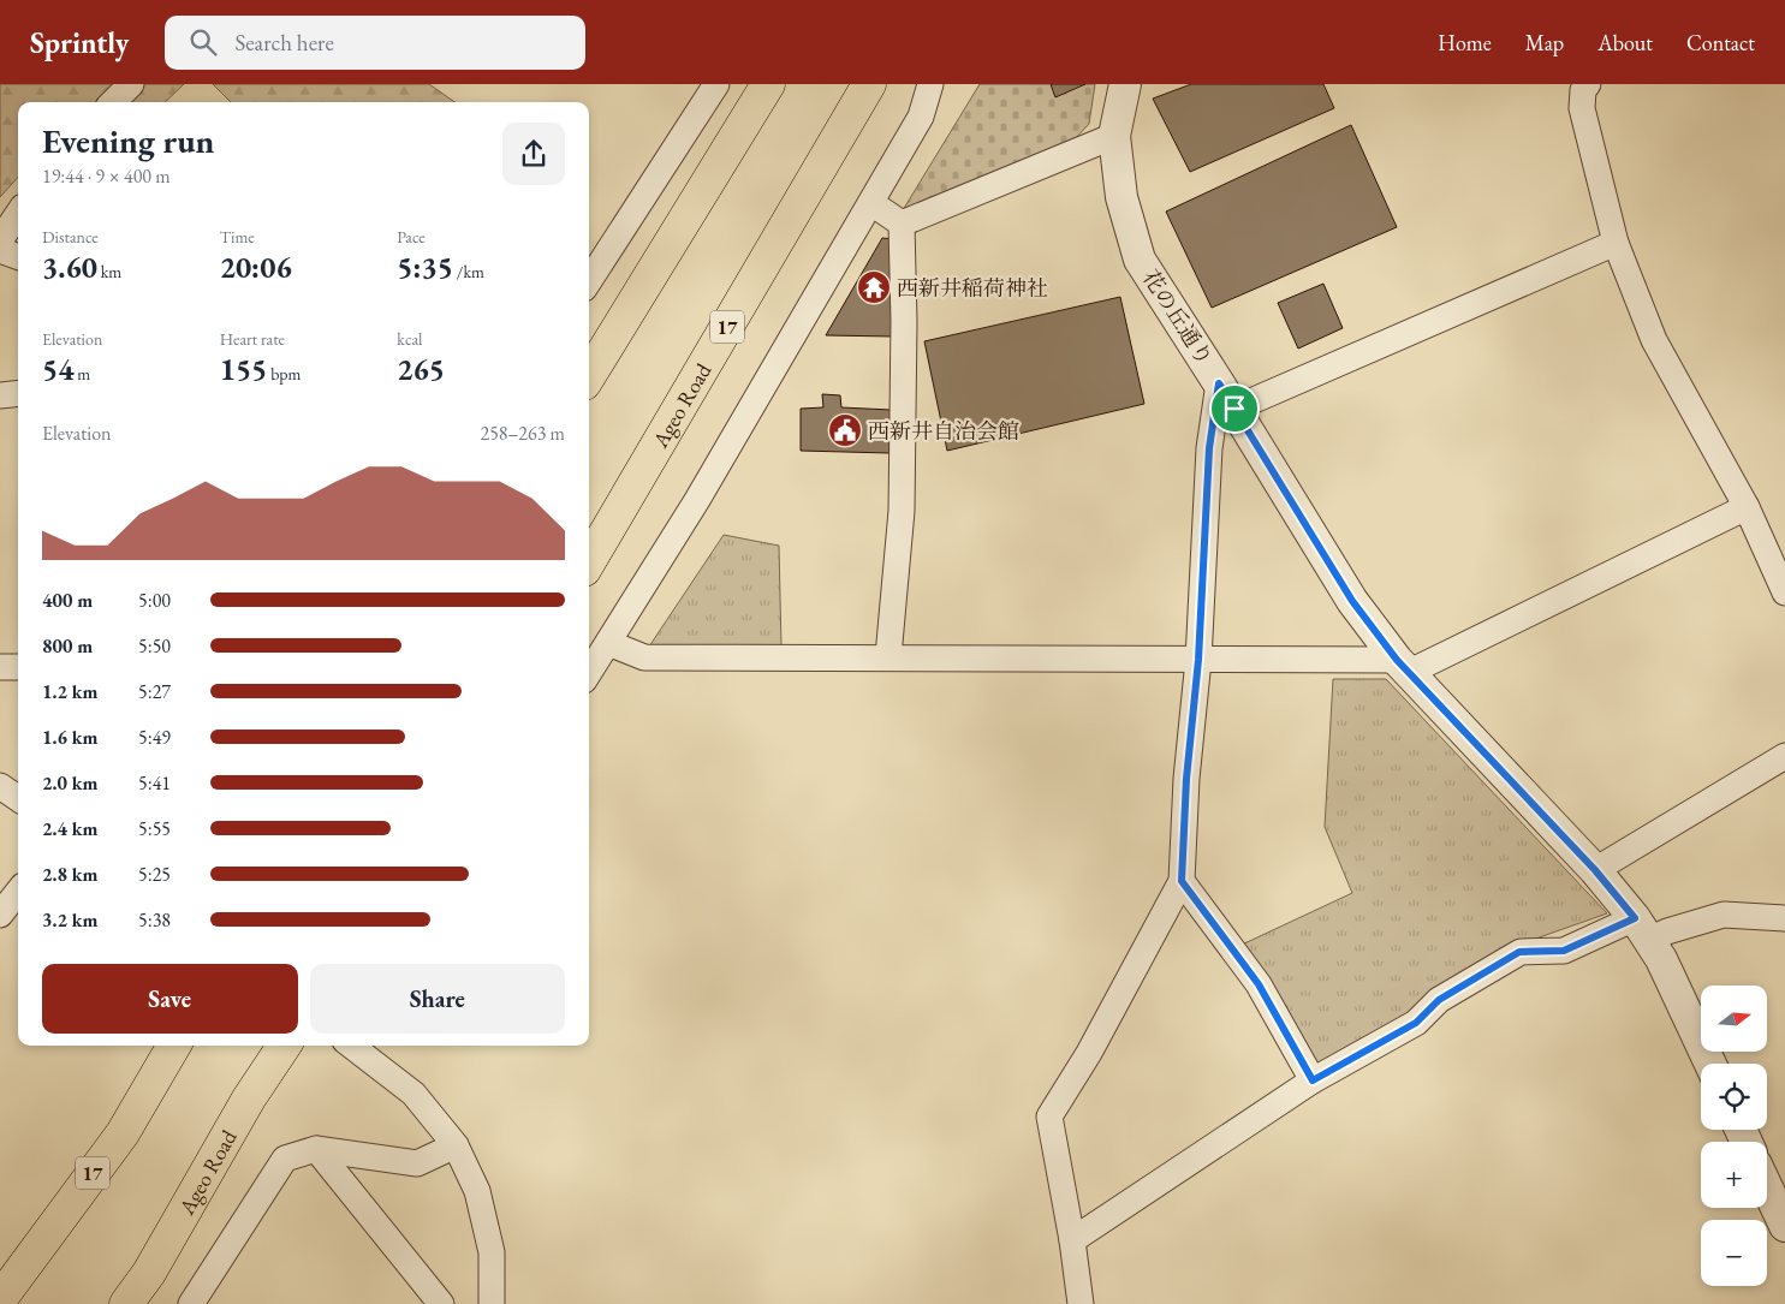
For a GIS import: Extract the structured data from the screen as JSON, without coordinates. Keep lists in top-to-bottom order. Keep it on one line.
{"streets":{"highway":["17","Ageo Road"],"street":["花の丘通り"]},"places":{"temple":["西新井稲荷神社"],"public building":["西新井自治会館"]},"north":"right","page":{"header":"Sprintly","search":"Search here","nav":["Home","Map","About","Contact"],"heading":["Evening run","19:44 · 9 × 400 m"],"stats":[["Distance","3.60 km"],["Time","20:06"],["Pace","5:35 /km"],["Elevation","54 m"],["Heart rate","155 bpm"],["kcal","265"]],"chart":["Elevation","258–263 m"],"list":[{"name":"400 m","note":"5:00"},{"name":"800 m","note":"5:50"},{"name":"1.2 km","note":"5:27"},{"name":"1.6 km","note":"5:49"},{"name":"2.0 km","note":"5:41"},{"name":"2.4 km","note":"5:55"},{"name":"2.8 km","note":"5:25"},{"name":"3.2 km","note":"5:38"}],"buttons":["Save","Share"],"map_buttons":["+","−"]}}
